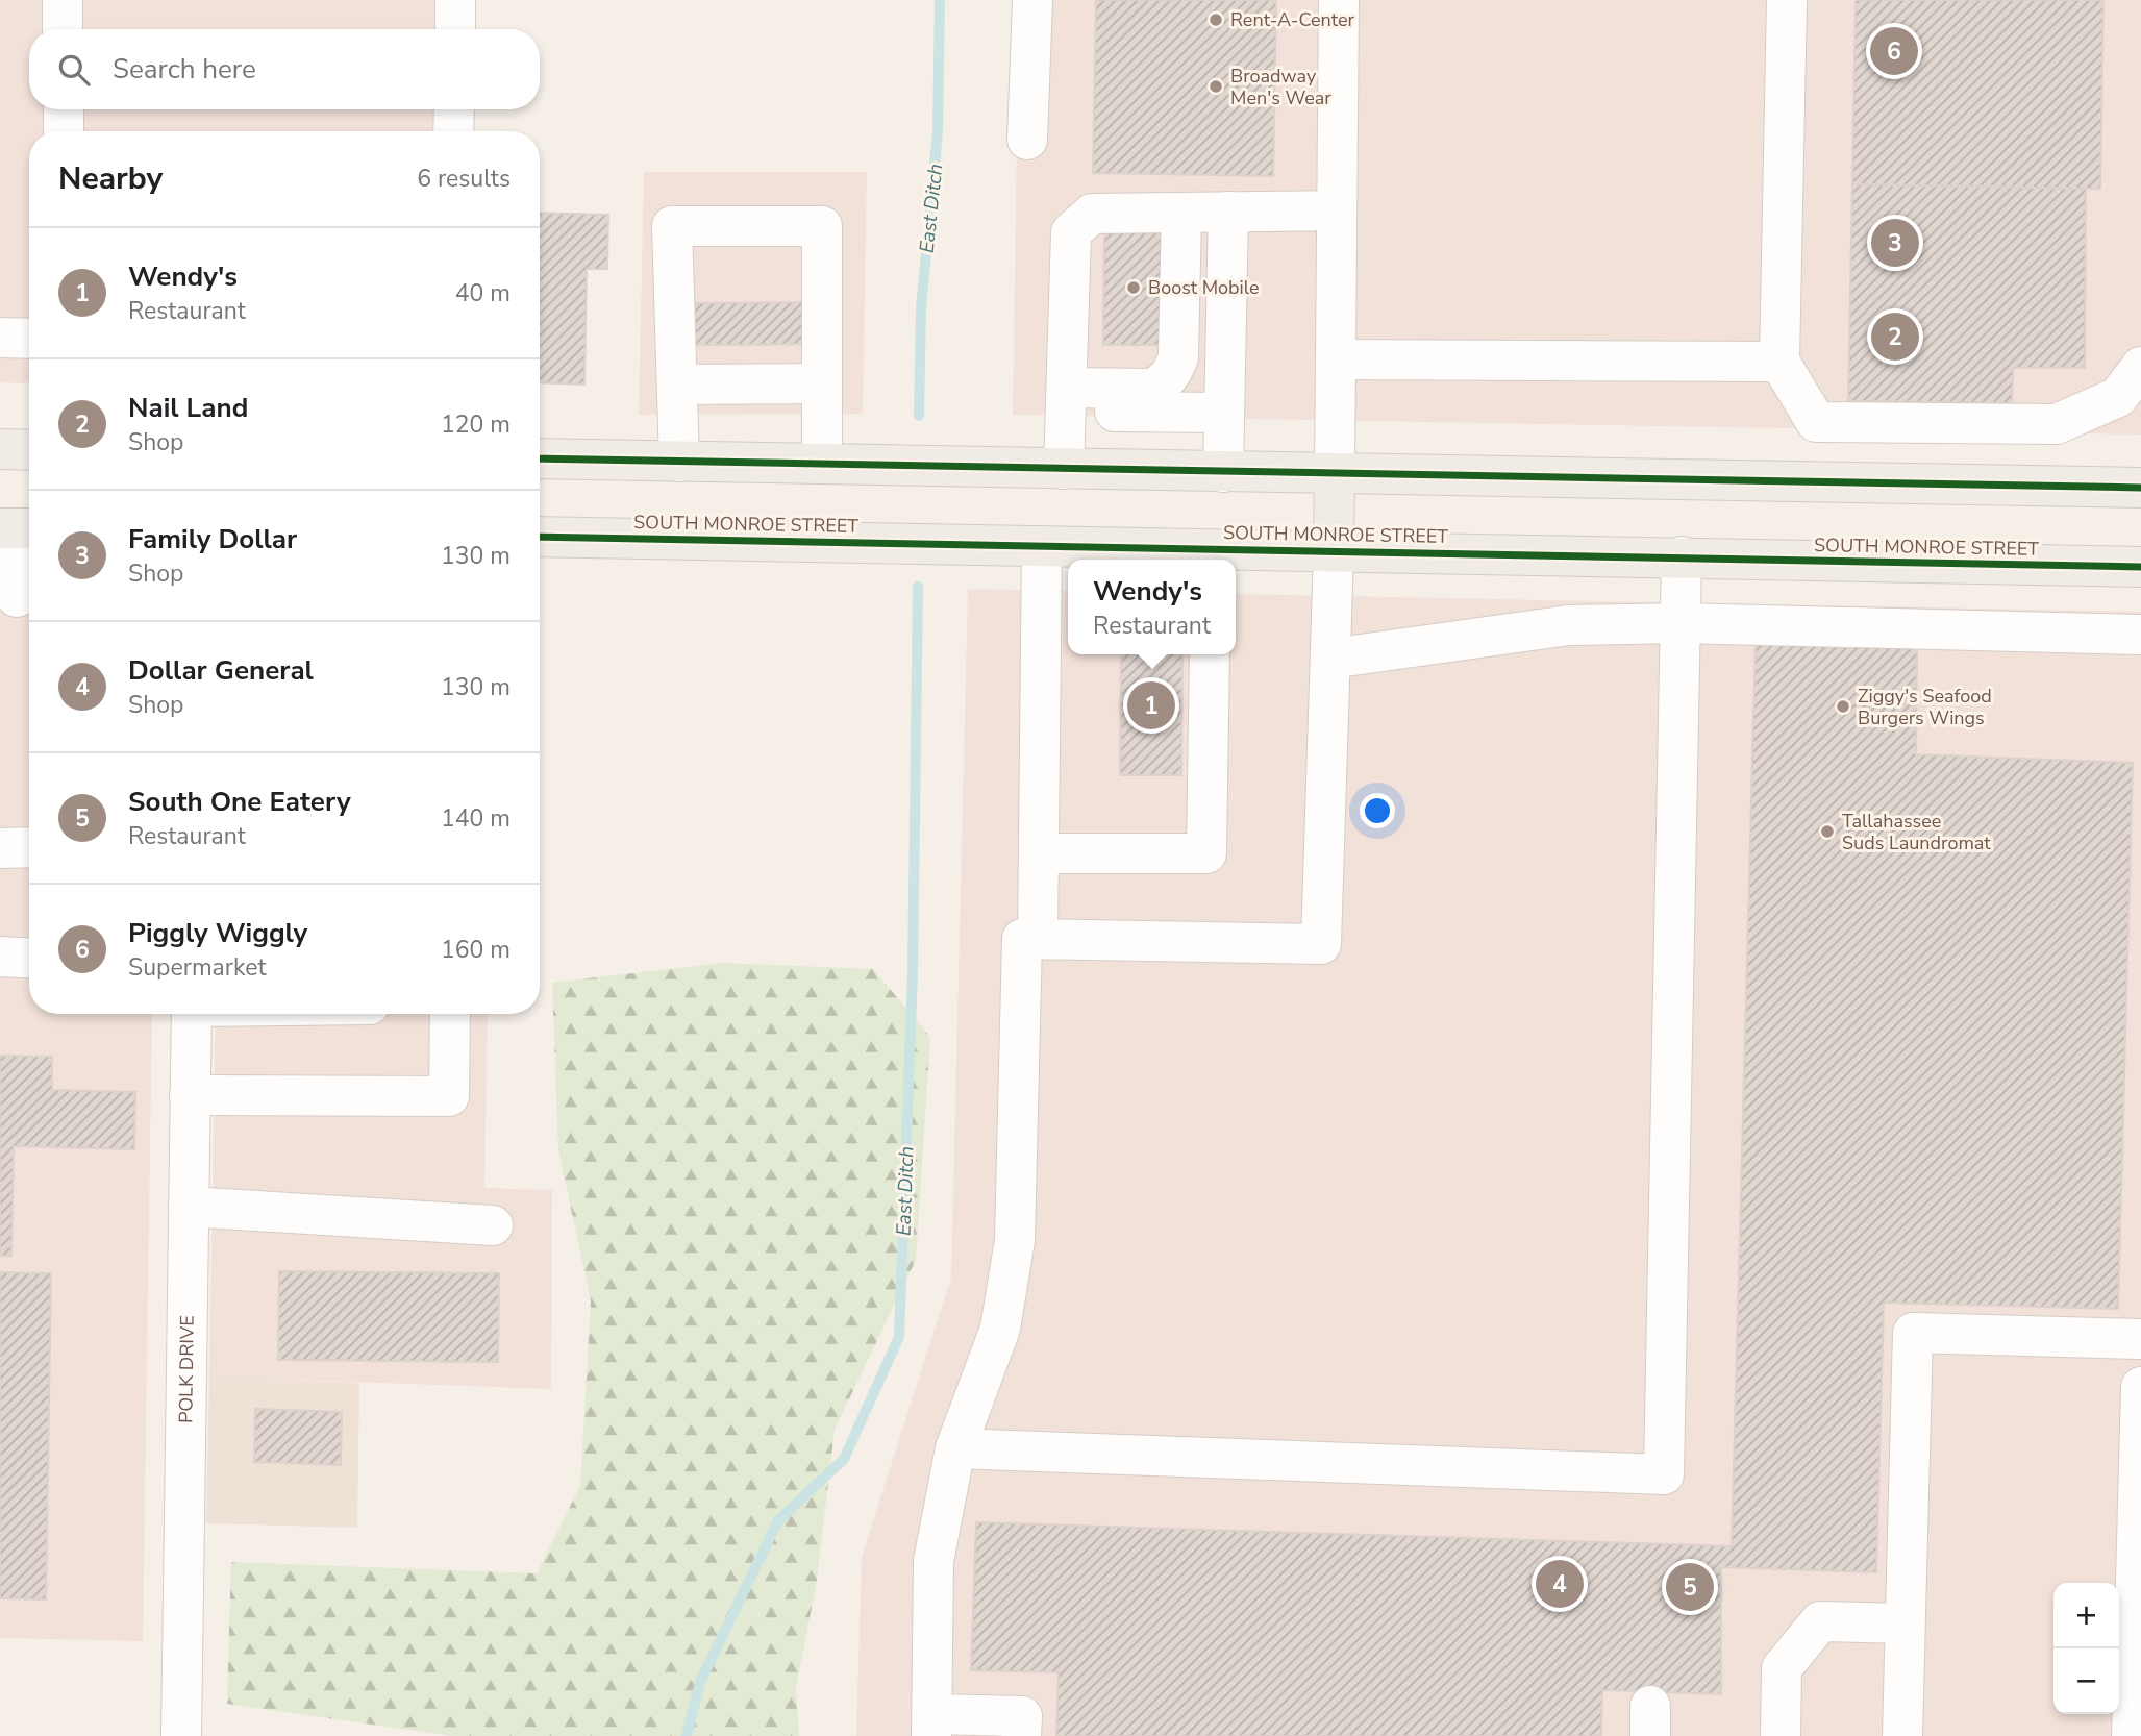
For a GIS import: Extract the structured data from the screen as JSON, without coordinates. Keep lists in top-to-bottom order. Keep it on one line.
{"streets":{"main road":["SOUTH MONROE STREET"],"street":["POLK DRIVE"]},"water":["East Ditch"],"places":["Rent-A-Center","Broadway Men's Wear","Boost Mobile","Ziggy's Seafood Burgers Wings","Tallahassee Suds Laundromat"],"page":{"pins":["6","3","2","1","4","5"],"search":"Search here","heading":["Nearby","6 results"],"list":[{"mark":"1","name":"Wendy's","note":"Restaurant","value":"40 m"},{"mark":"2","name":"Nail Land","note":"Shop","value":"120 m"},{"mark":"3","name":"Family Dollar","note":"Shop","value":"130 m"},{"mark":"4","name":"Dollar General","note":"Shop","value":"130 m"},{"mark":"5","name":"South One Eatery","note":"Restaurant","value":"140 m"},{"mark":"6","name":"Piggly Wiggly","note":"Supermarket","value":"160 m"}],"popup":["Wendy's","Restaurant"],"map_buttons":["+","−"]}}
